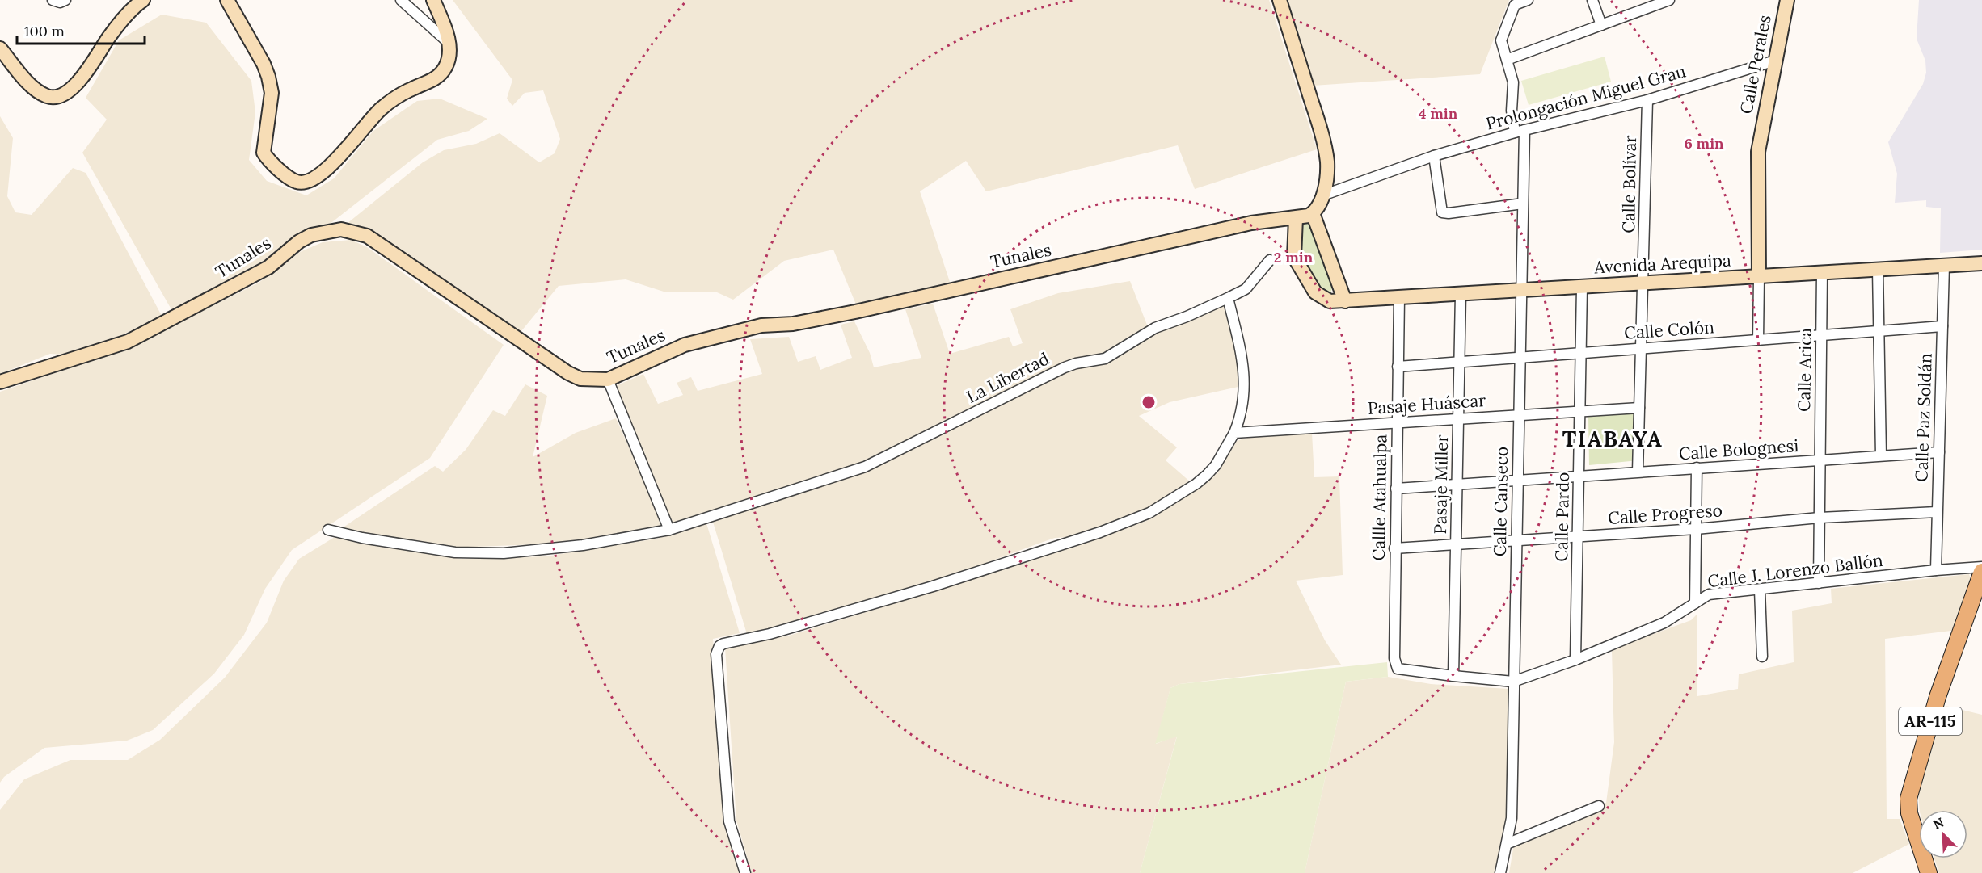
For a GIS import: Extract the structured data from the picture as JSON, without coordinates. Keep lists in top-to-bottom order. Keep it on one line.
{"streets":{"main road":["AR-115"],"street":["Calle Perales","Prolongación Miguel Grau","Calle Bolívar","Tunales","Avenida Arequipa","Calle Colón","Calle Arica","La Libertad","Pasaje Huáscar","Calle Paz Soldán","Calle Bolognesi","Pasaje Miller","Callle Atahualpa","Calle Canseco","Calle Progreso","Calle Pardo","Calle J. Lorenzo Ballón"]},"crossings":[["Calle Perales","Prolongación Miguel Grau"],["Calle Perales","Avenida Arequipa"],["Calle Perales","Calle Colón"],["Prolongación Miguel Grau","Calle Bolívar"],["Prolongación Miguel Grau","Calle Canseco"],["Calle Bolívar","Avenida Arequipa"],["Calle Bolívar","Calle Colón"],["Calle Bolívar","Pasaje Huáscar"],["Calle Bolívar","Calle Bolognesi"],["Tunales","Avenida Arequipa"],["Avenida Arequipa","Calle Arica"],["Avenida Arequipa","Calle Paz Soldán"],["Avenida Arequipa","Pasaje Miller"],["Avenida Arequipa","Callle Atahualpa"],["Avenida Arequipa","Calle Canseco"],["Avenida Arequipa","Calle Pardo"],["Calle Colón","Calle Arica"],["Calle Colón","Calle Paz Soldán"],["Calle Colón","Pasaje Miller"],["Calle Colón","Callle Atahualpa"],["Calle Colón","Calle Canseco"],["Calle Colón","Calle Pardo"],["Calle Arica","Calle Bolognesi"],["Calle Arica","Calle Progreso"],["Calle Arica","Calle J. Lorenzo Ballón"],["Pasaje Huáscar","Pasaje Miller"],["Pasaje Huáscar","Callle Atahualpa"],["Pasaje Huáscar","Calle Canseco"],["Pasaje Huáscar","Calle Pardo"],["Calle Paz Soldán","Calle Bolognesi"],["Calle Paz Soldán","Calle Progreso"],["Calle Paz Soldán","Calle J. Lorenzo Ballón"],["Calle Bolognesi","Pasaje Miller"],["Calle Bolognesi","Callle Atahualpa"],["Calle Bolognesi","Calle Canseco"],["Calle Bolognesi","Calle Pardo"],["Pasaje Miller","Calle Progreso"],["Pasaje Miller","Calle J. Lorenzo Ballón"],["Callle Atahualpa","Calle Progreso"],["Callle Atahualpa","Calle J. Lorenzo Ballón"],["Calle Canseco","Calle Progreso"],["Calle Canseco","Calle J. Lorenzo Ballón"],["Calle Progreso","Calle Pardo"],["Calle Pardo","Calle J. Lorenzo Ballón"]],"districts":["TIABAYA"],"scale_bar":"100 m","north":"top left","rings":["4 min","6 min","2 min"]}
